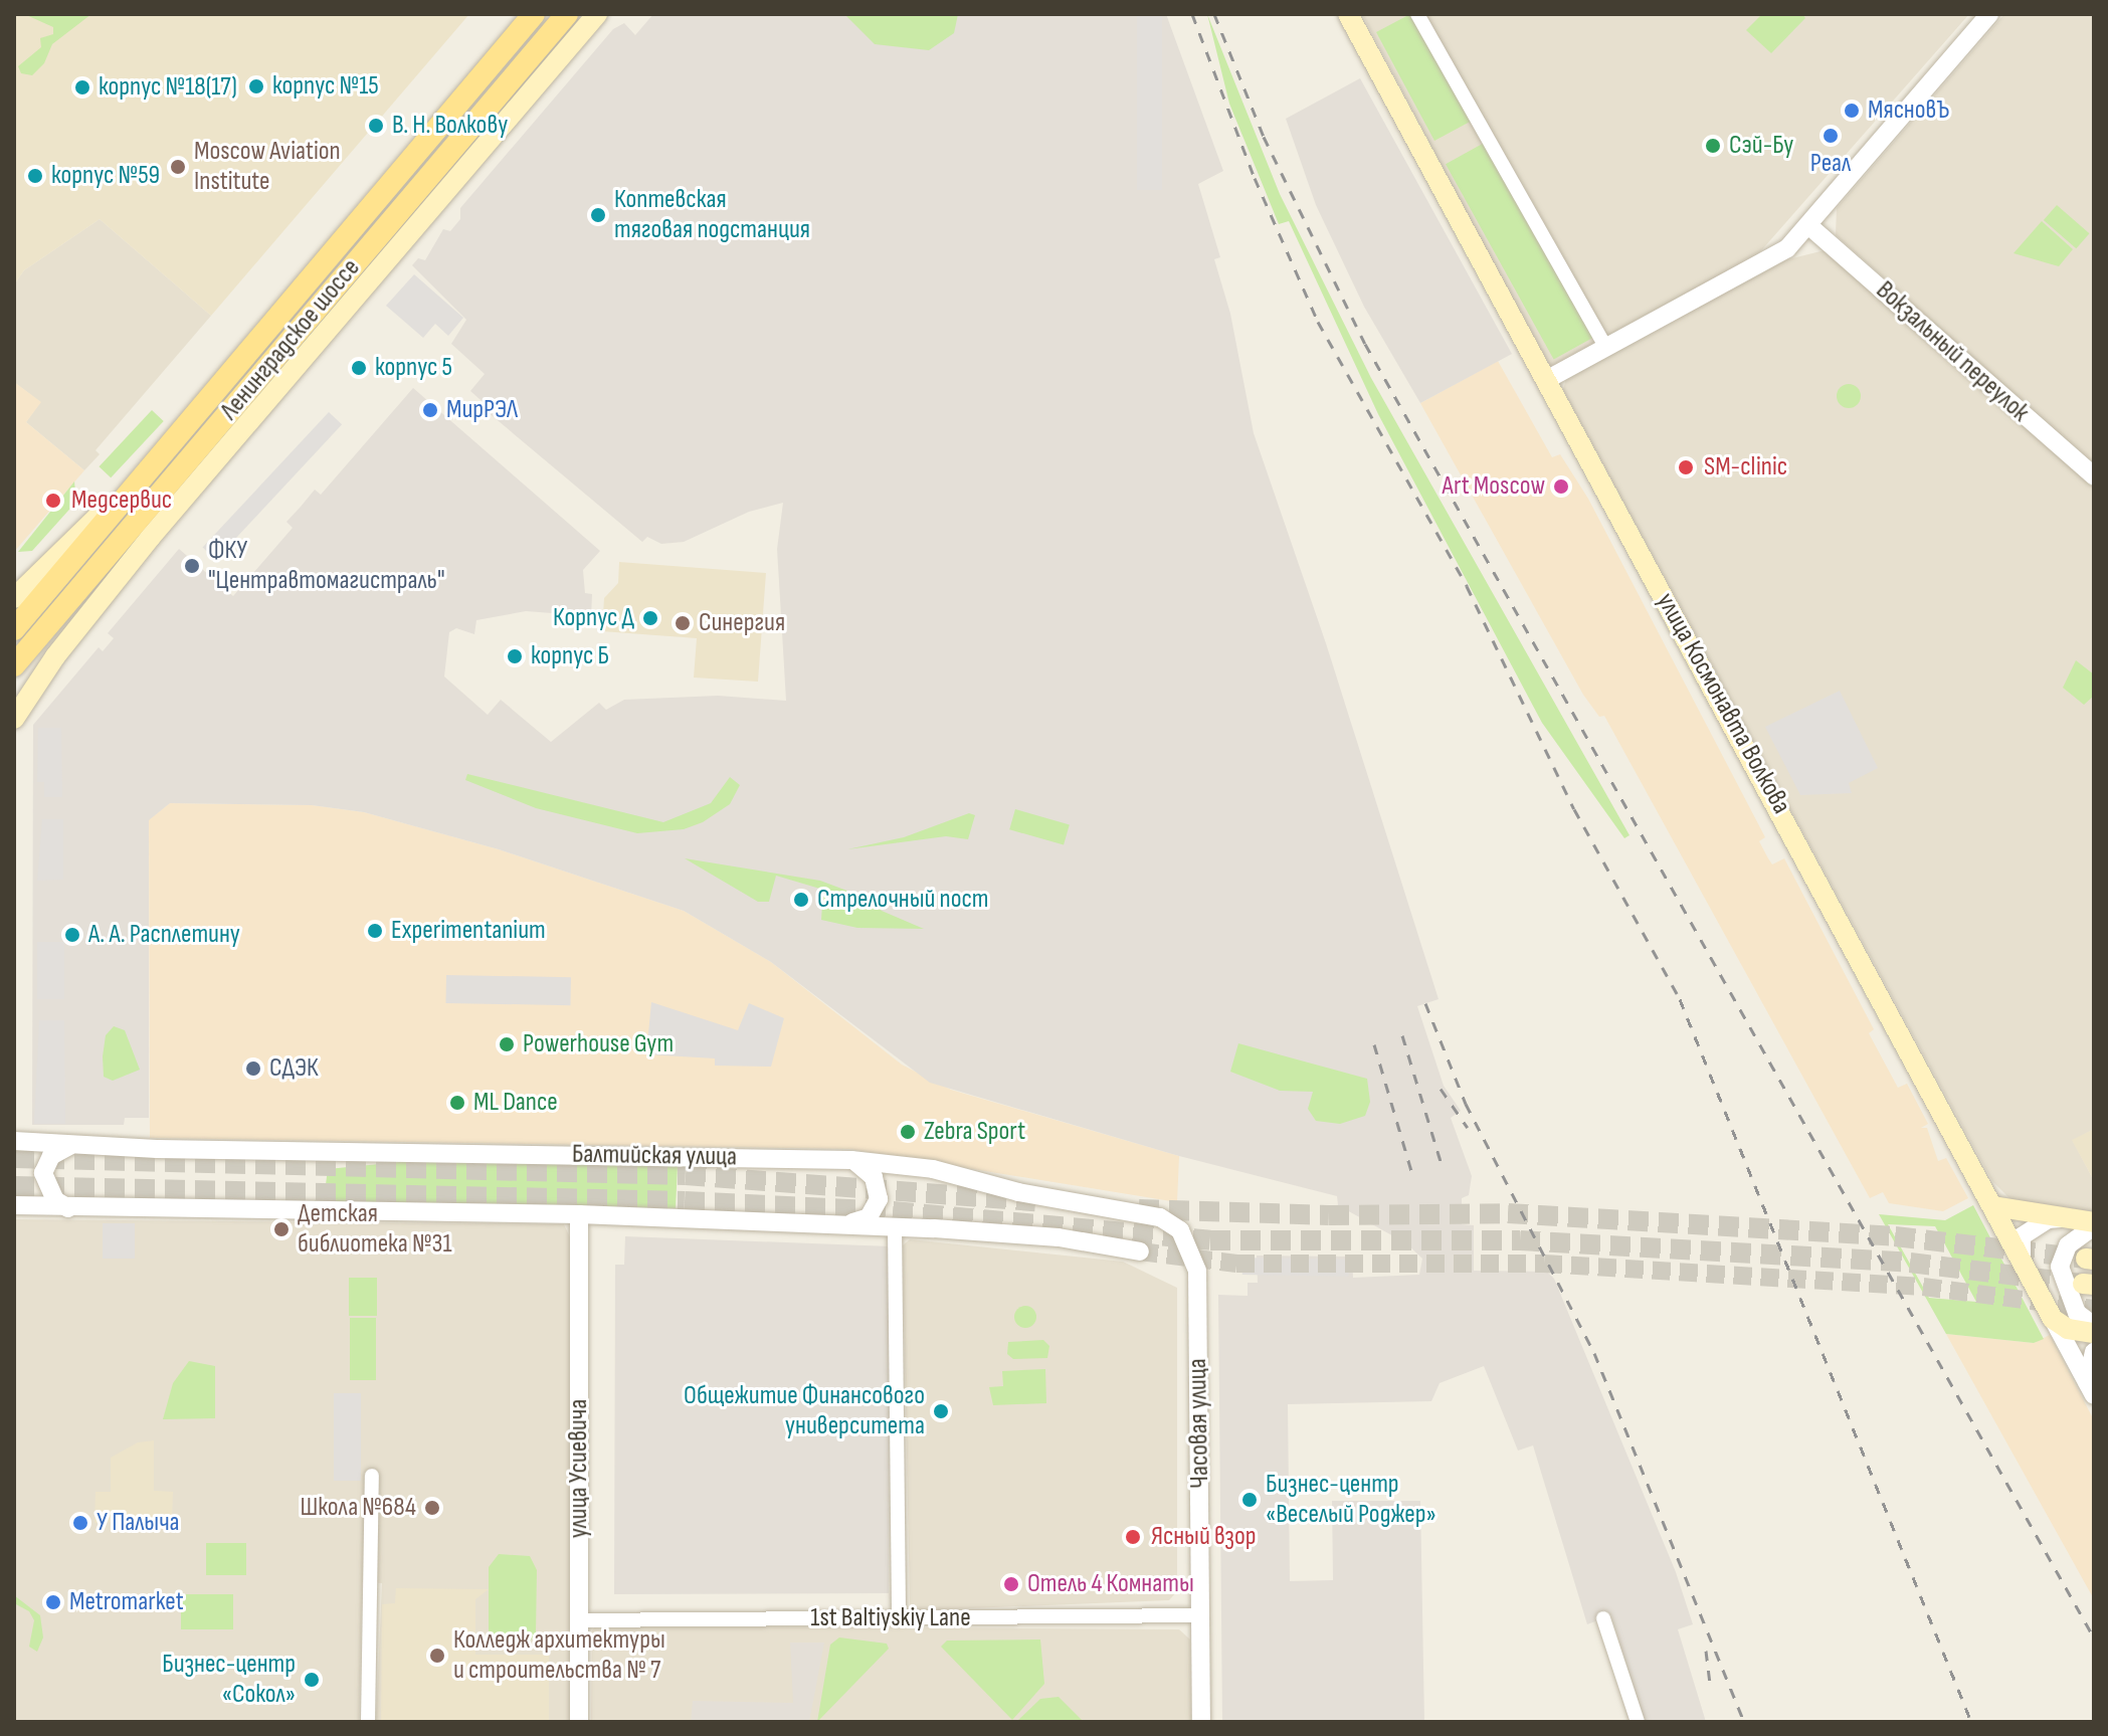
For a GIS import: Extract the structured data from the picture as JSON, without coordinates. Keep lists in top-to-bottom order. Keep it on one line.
{"streets":{"main road":["Ленинградское шоссе","улица Космонавта Волкова"],"street":["Вокзальный переулок","Балтийская улица","Часовая улица","улица Усиевича","1st Baltiyskiy Lane"]},"crossings":[["Балтийская улица","Часовая улица"],["Часовая улица","1st Baltiyskiy Lane"],["улица Усиевича","1st Baltiyskiy Lane"]],"places":["корпус №15","корпус №18(17)","МясновЪ","В. Н. Волкову","Реал","Сэй-Бу","Moscow Aviation Institute","корпус №59","Коптевская тяговая подстанция","корпус 5","МирРЭЛ","SM-clinic","Art Moscow","Медсервис","ФКУ \"Центравтомагистраль\"","Корпус Д","Синергия","корпус Б","Стрелочный пост","Experimentanium","А. А. Расплетину","Powerhouse Gym","СДЭК","ML Dance","Zebra Sport","Детская библиотека №31","Общежитие Финансового университета","Бизнес-центр «Веселый Роджер»","Школа №684","У Палыча","Ясный взор","Отель 4 Комнаты","Metromarket","Колледж архитектуры и строительства № 7","Бизнес-центр «Сокол»"]}
